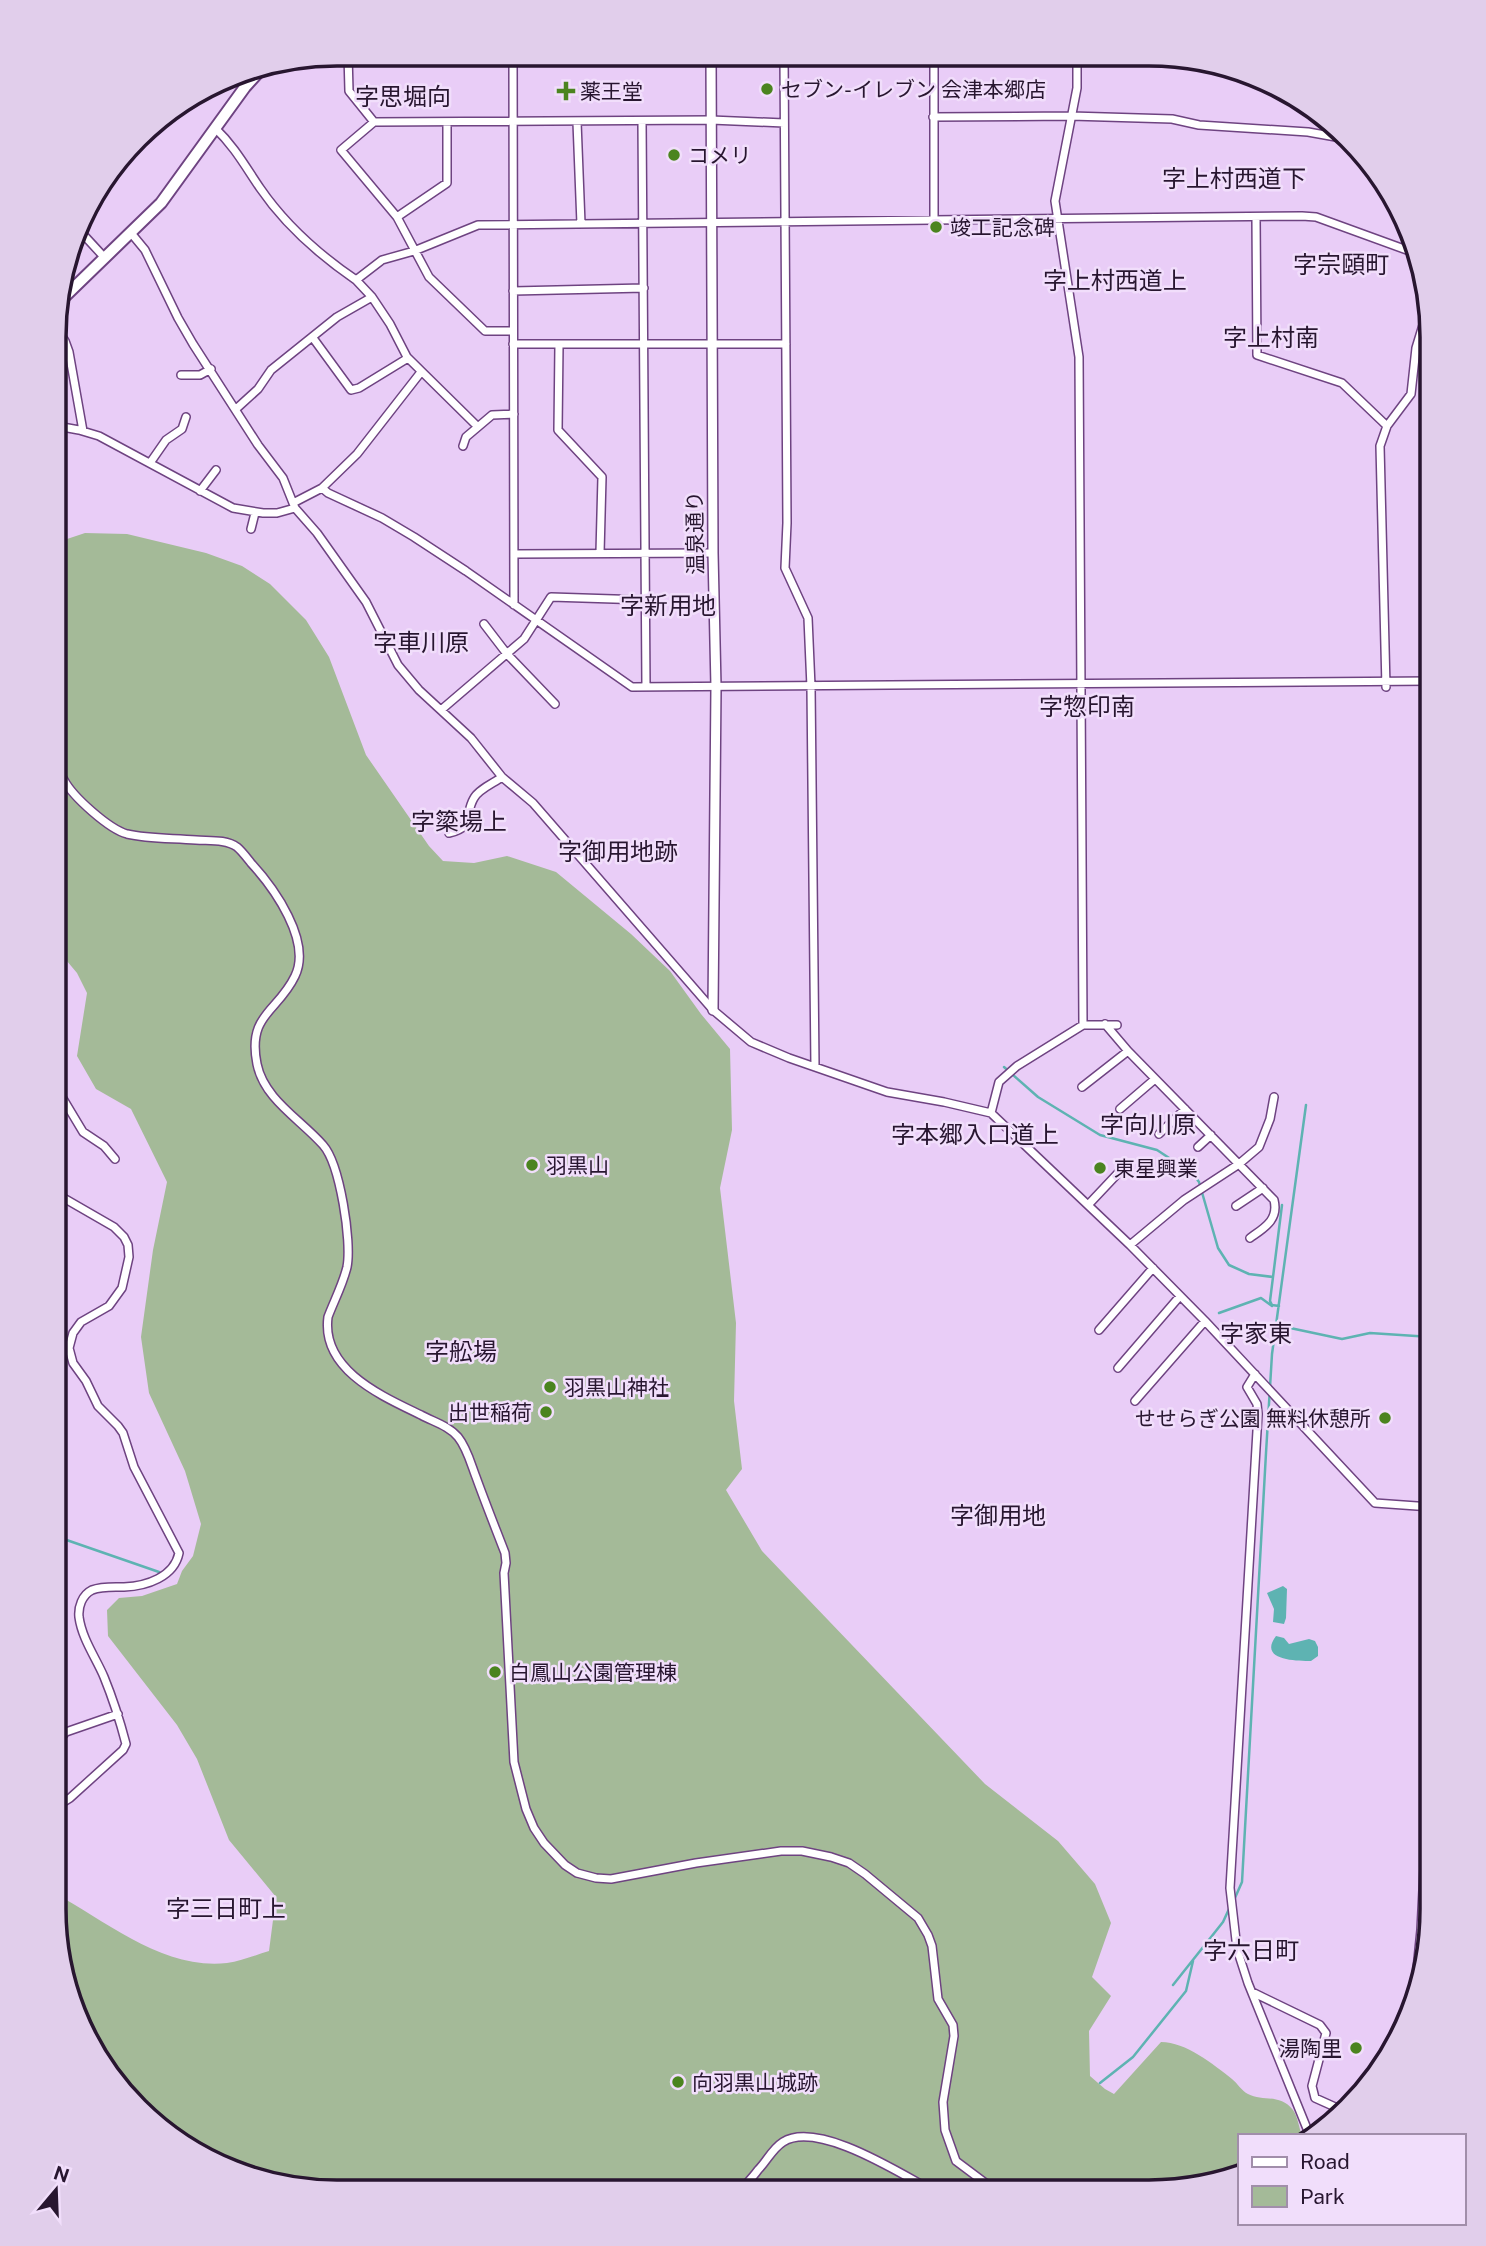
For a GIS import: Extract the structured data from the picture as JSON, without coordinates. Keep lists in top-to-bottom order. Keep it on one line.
{"streets":{"street":["温泉通り"]},"districts":["字思堀向","字上村西道下","字宗頤町","字上村西道上","字上村南","字新用地","字車川原","字惣印南","字簗場上","字御用地跡","字向川原","字本郷入口道上","字家東","字舩場","字御用地","字三日町上","字六日町"],"places":{"other":["セブン-イレブン 会津本郷店","コメリ","竣工記念碑","羽黒山","東星興業","羽黒山神社","出世稲荷","せせらぎ公園 無料休憩所","白鳳山公園管理棟","湯陶里","向羽黒山城跡"],"health":["薬王堂"]},"legend":["Road","Park"],"north":"top"}
